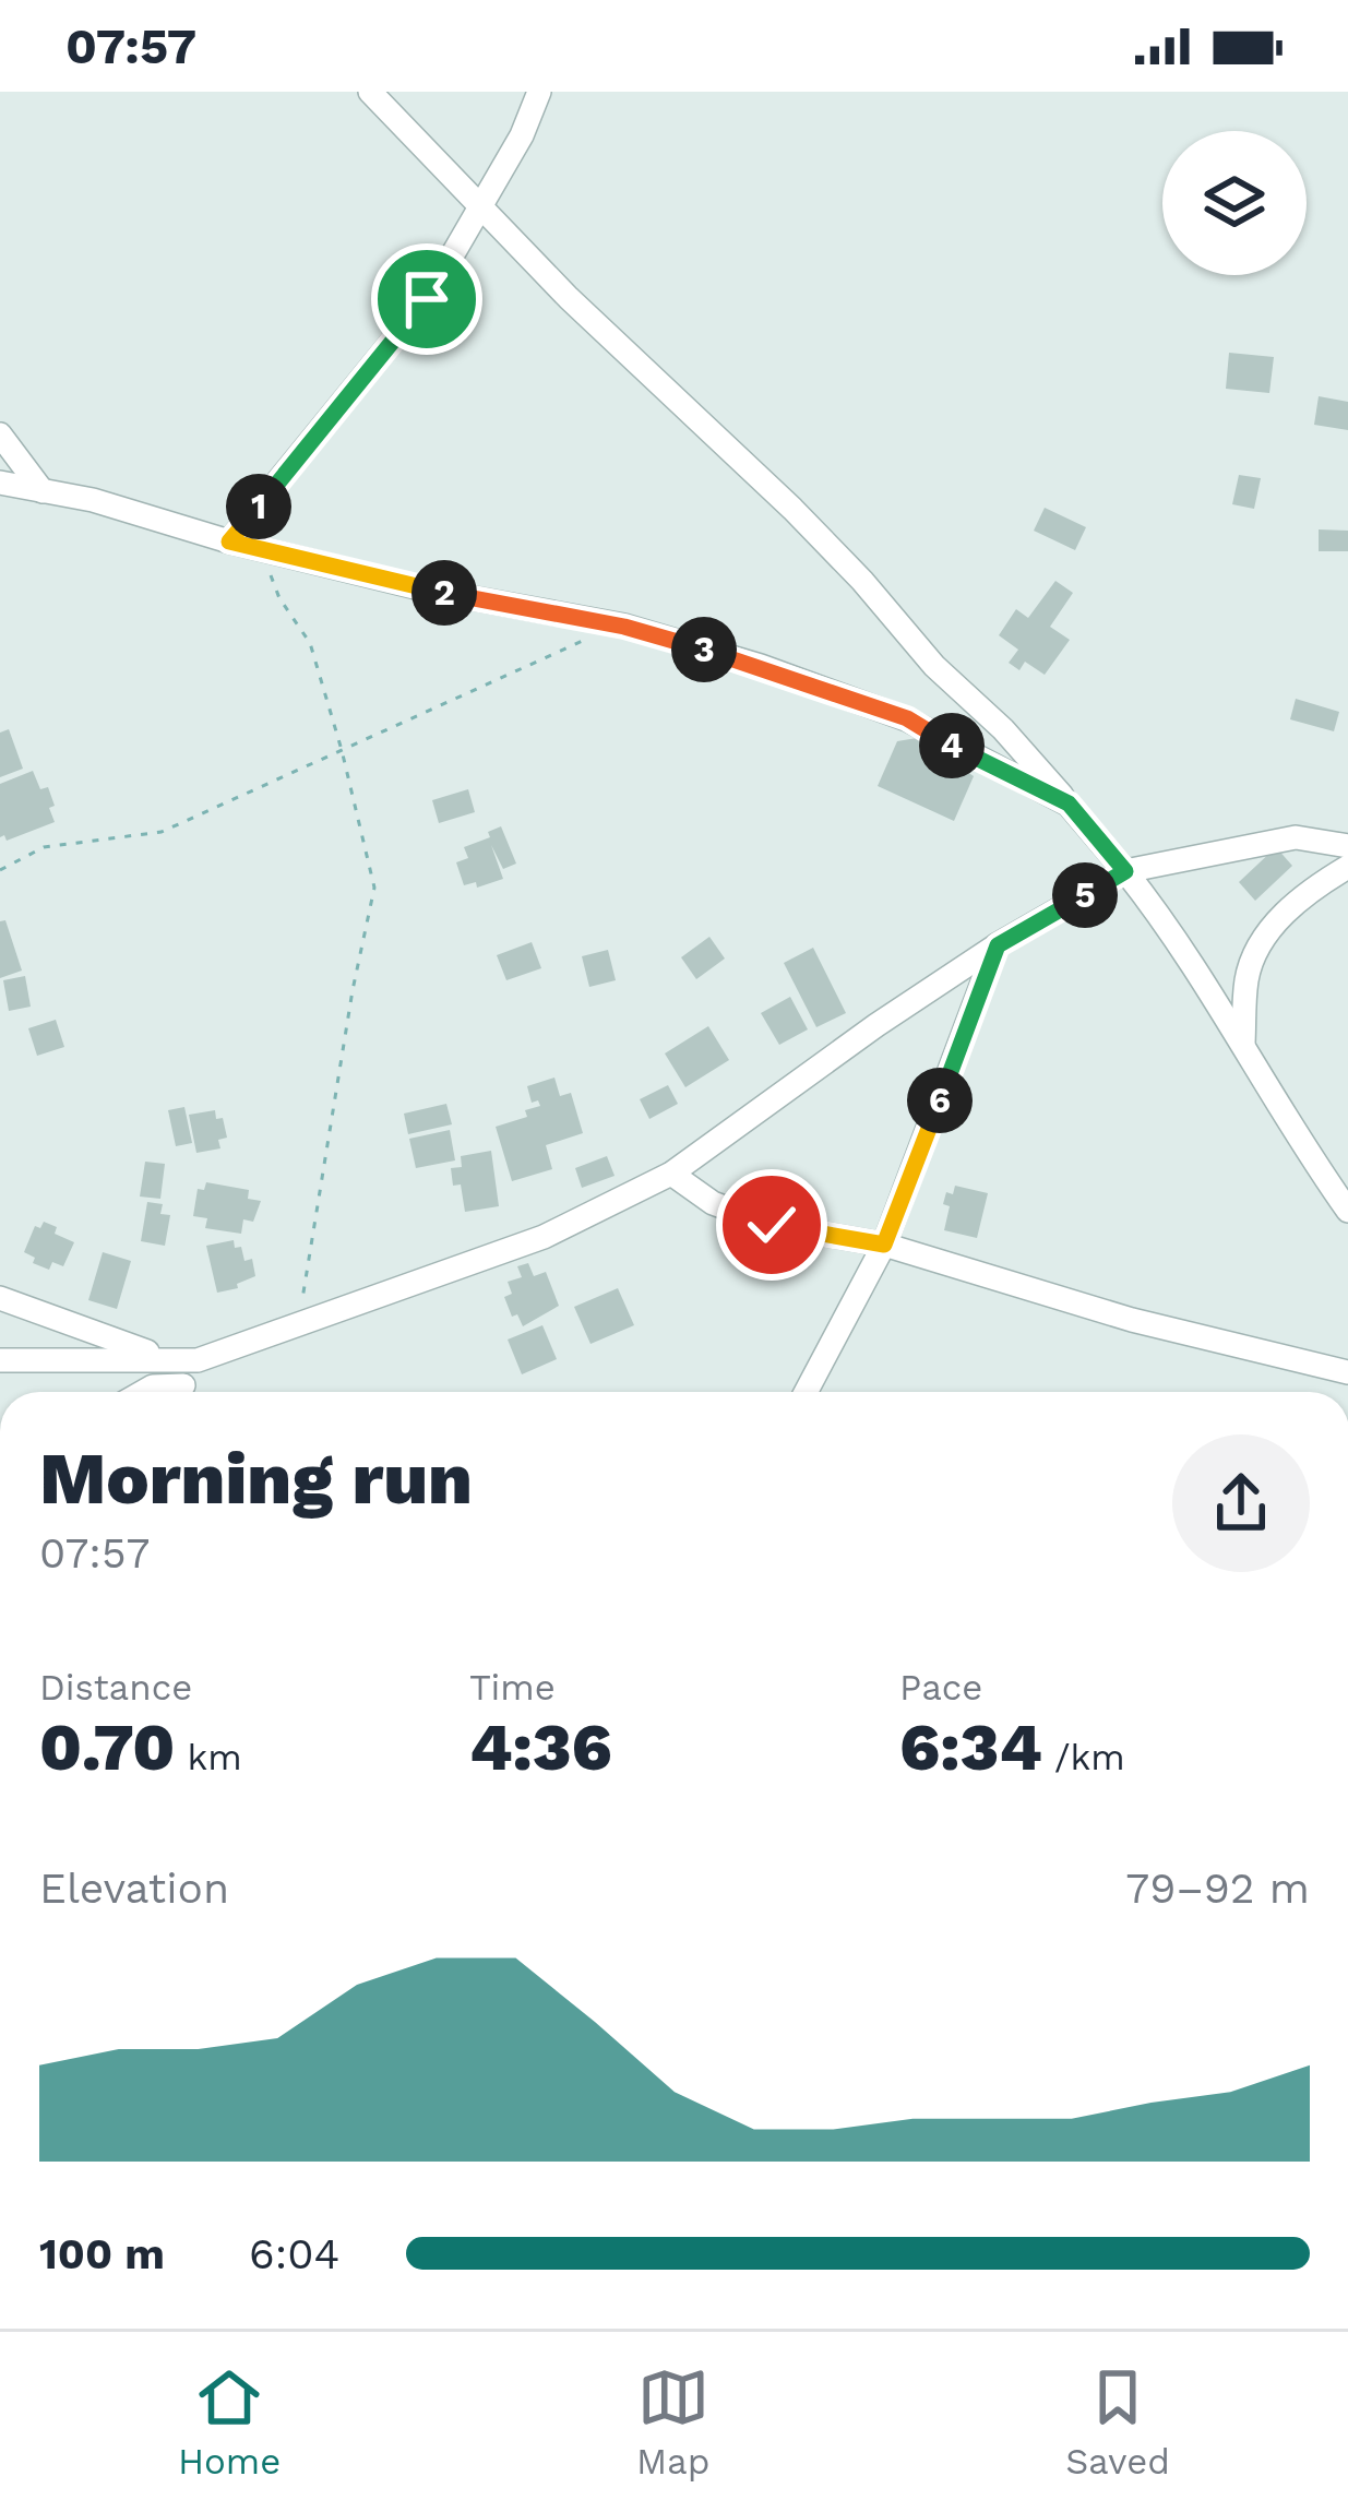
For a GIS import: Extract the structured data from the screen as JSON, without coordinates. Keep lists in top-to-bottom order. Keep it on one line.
{"page":{"status":"07:57","pins":["1","2","3","4","5","6"],"heading":["Morning run","07:57"],"stats":[["Distance","0.70 km"],["Time","4:36"],["Pace","6:34 /km"]],"chart":["Elevation","79–92 m"],"list":[{"name":"100 m","note":"6:04"}],"tabs":["Home","Map","Saved"]}}
